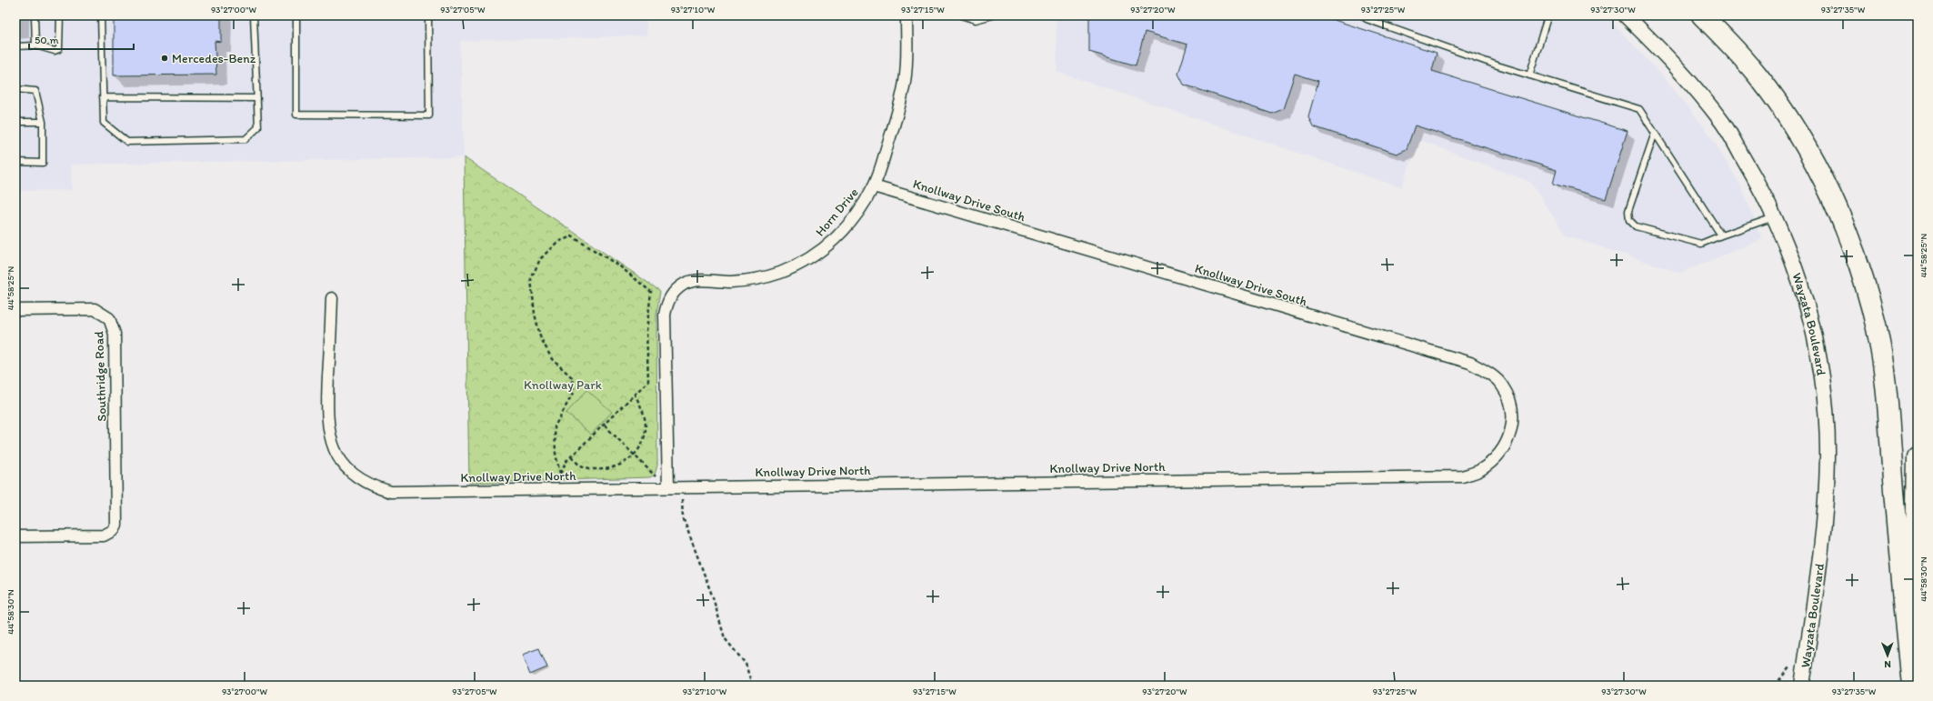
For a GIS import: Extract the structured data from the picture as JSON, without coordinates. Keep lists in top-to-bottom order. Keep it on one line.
{"streets":{"street":["Knollway Drive South","Horn Drive","Wayzata Boulevard","Southridge Road","Knollway Drive North"]},"crossings":[["Knollway Drive South","Horn Drive"],["Knollway Drive South","Knollway Drive North"],["Horn Drive","Knollway Drive North"]],"parks":["Knollway Park"],"places":["Mercedes-Benz"],"scale_bar":"50 m","north":"bottom","coordinates":["93°27'00\"W","93°27'05\"W","93°27'10\"W","93°27'15\"W","93°27'20\"W","93°27'25\"W","93°27'30\"W","93°27'35\"W","44°58'25\"N","44°58'30\"N"]}
